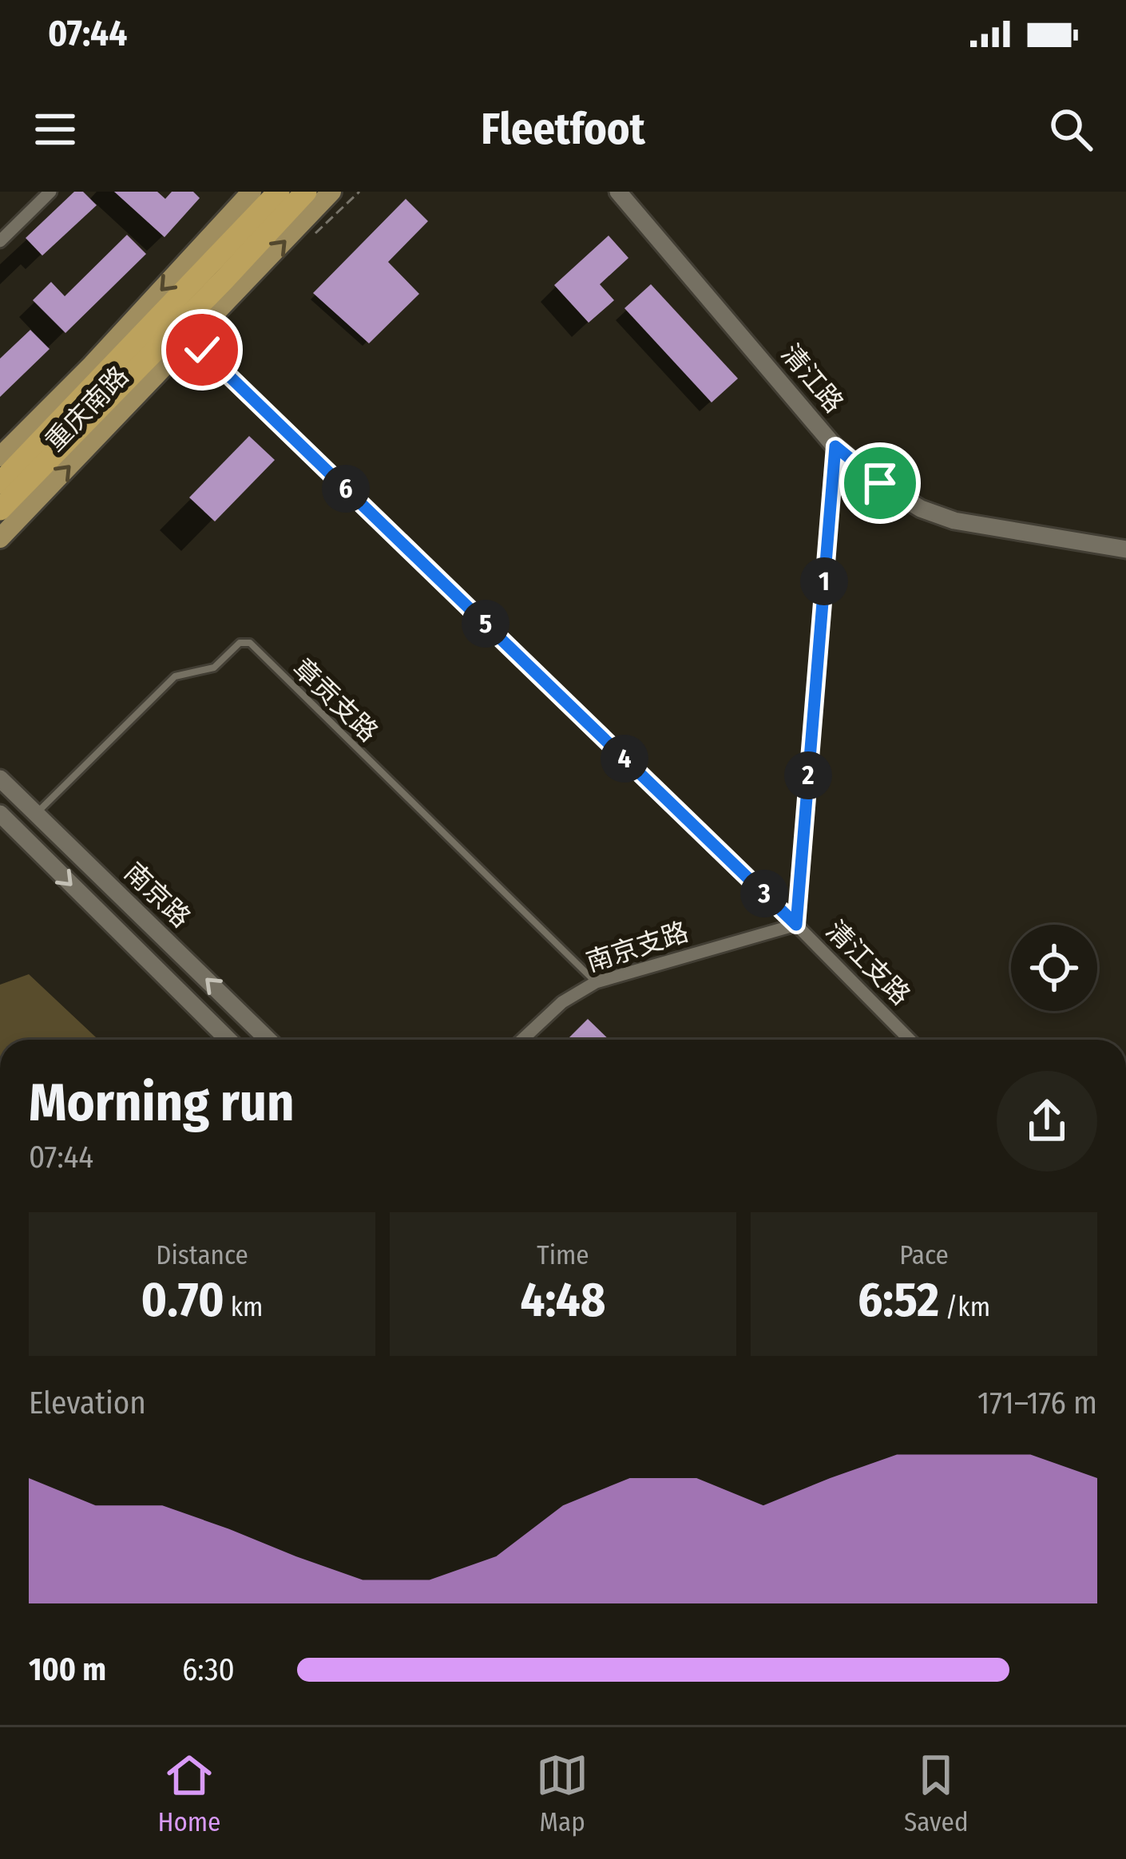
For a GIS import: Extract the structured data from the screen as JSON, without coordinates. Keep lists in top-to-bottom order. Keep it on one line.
{"streets":{"main road":["清江路","重庆南路","南京路"],"street":["南京支路","清江支路"],"lane":["章贡支路"]},"crossings":[["清江路","清江支路"],["章贡支路","南京路"],["章贡支路","南京支路"],["南京支路","清江支路"]],"page":{"status":"07:44","header":"Fleetfoot","pins":["6","1","5","4","2","3"],"heading":["Morning run","07:44"],"stats":[["Distance","0.70 km"],["Time","4:48"],["Pace","6:52 /km"]],"chart":["Elevation","171–176 m"],"list":[{"name":"100 m","note":"6:30"}],"tabs":["Home","Map","Saved"]}}
